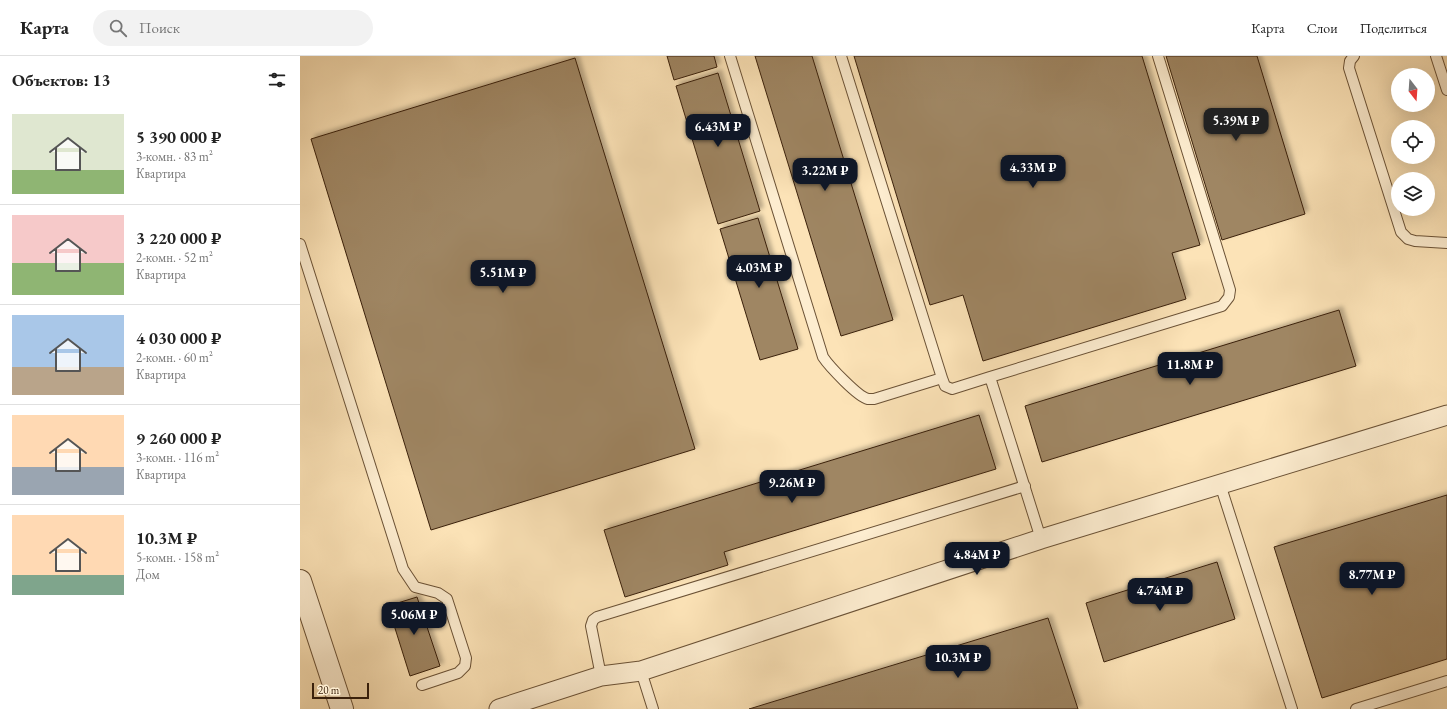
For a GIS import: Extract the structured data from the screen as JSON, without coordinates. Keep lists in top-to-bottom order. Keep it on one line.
{"scale_bar":"20 m","north":"bottom","page":{"header":"Карта","search":"Поиск","nav":["Карта","Слои","Поделиться"],"heading":"Объектов: 13","list":[{"name":"5 390 000 ₽","note":"3-комн. · 83 m² · Квартира"},{"name":"3 220 000 ₽","note":"2-комн. · 52 m² · Квартира"},{"name":"4 030 000 ₽","note":"2-комн. · 60 m² · Квартира"},{"name":"9 260 000 ₽","note":"3-комн. · 116 m² · Квартира"},{"name":"10.3M ₽","note":"5-комн. · 158 m² · Дом"}],"price":["5.39M ₽","6.43M ₽","4.33M ₽","3.22M ₽","4.03M ₽","5.51M ₽","11.8M ₽","9.26M ₽","4.84M ₽","8.77M ₽","4.74M ₽","5.06M ₽","10.3M ₽"],"scale":"20 m"}}
